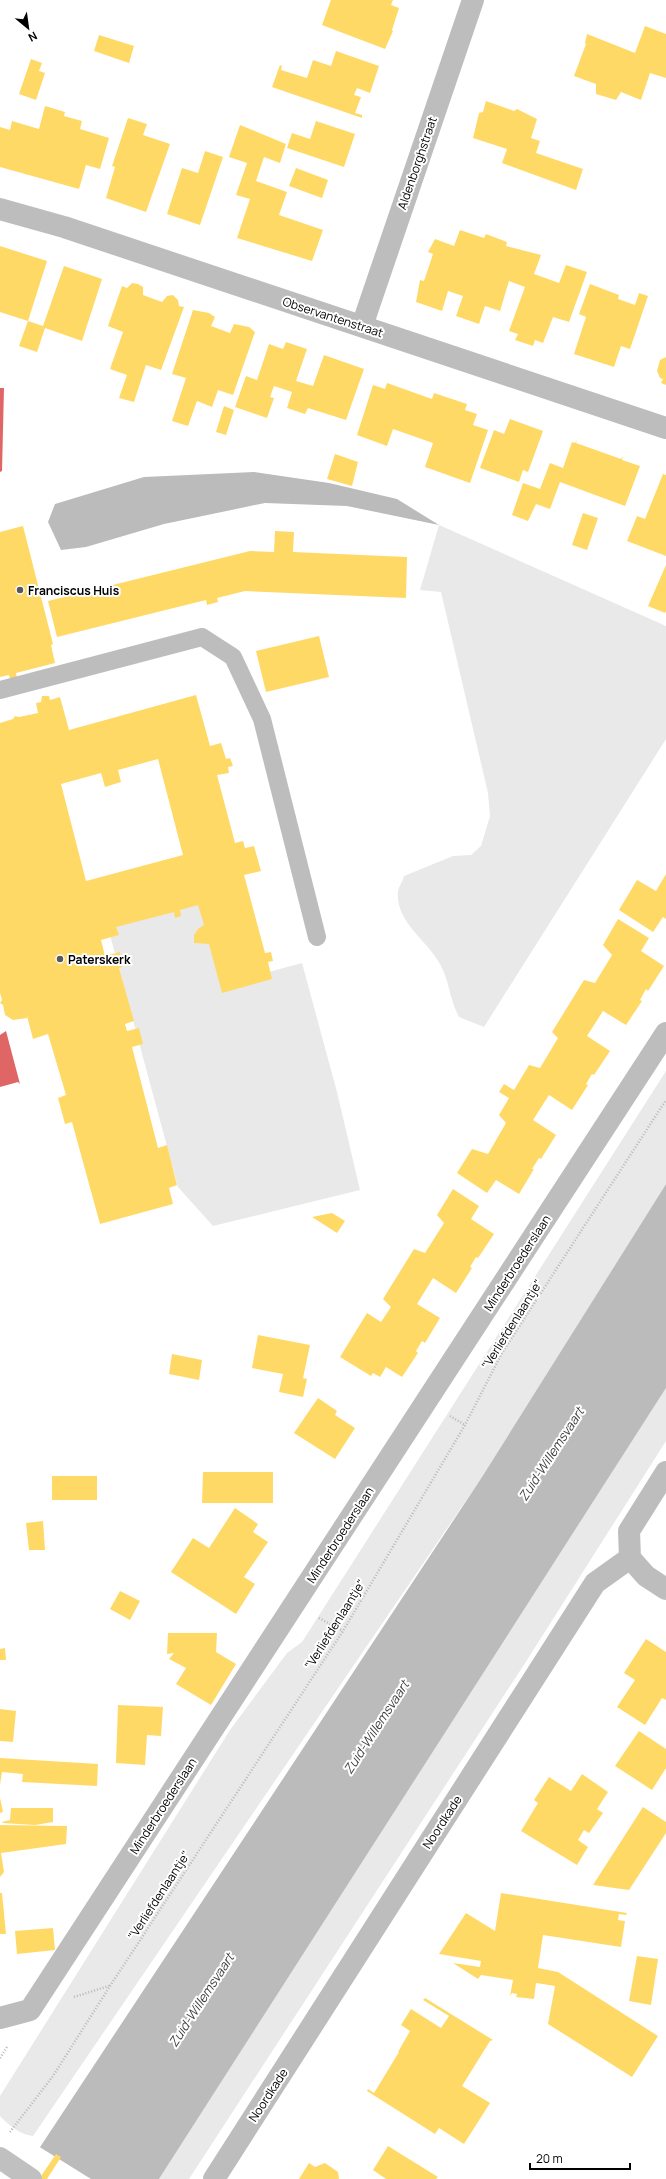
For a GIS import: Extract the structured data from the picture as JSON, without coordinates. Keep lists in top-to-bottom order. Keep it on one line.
{"streets":{"street":["Aldenborghstraat","Observantenstraat","Minderbroederslaan","Noordkade"],"path":["\"Verliefdenlaantje\""]},"crossings":[["Aldenborghstraat","Observantenstraat"]],"water":["Zuid-Willemsvaart"],"places":["Franciscus Huis","Paterskerk"],"scale_bar":"20 m","north":"bottom right"}
